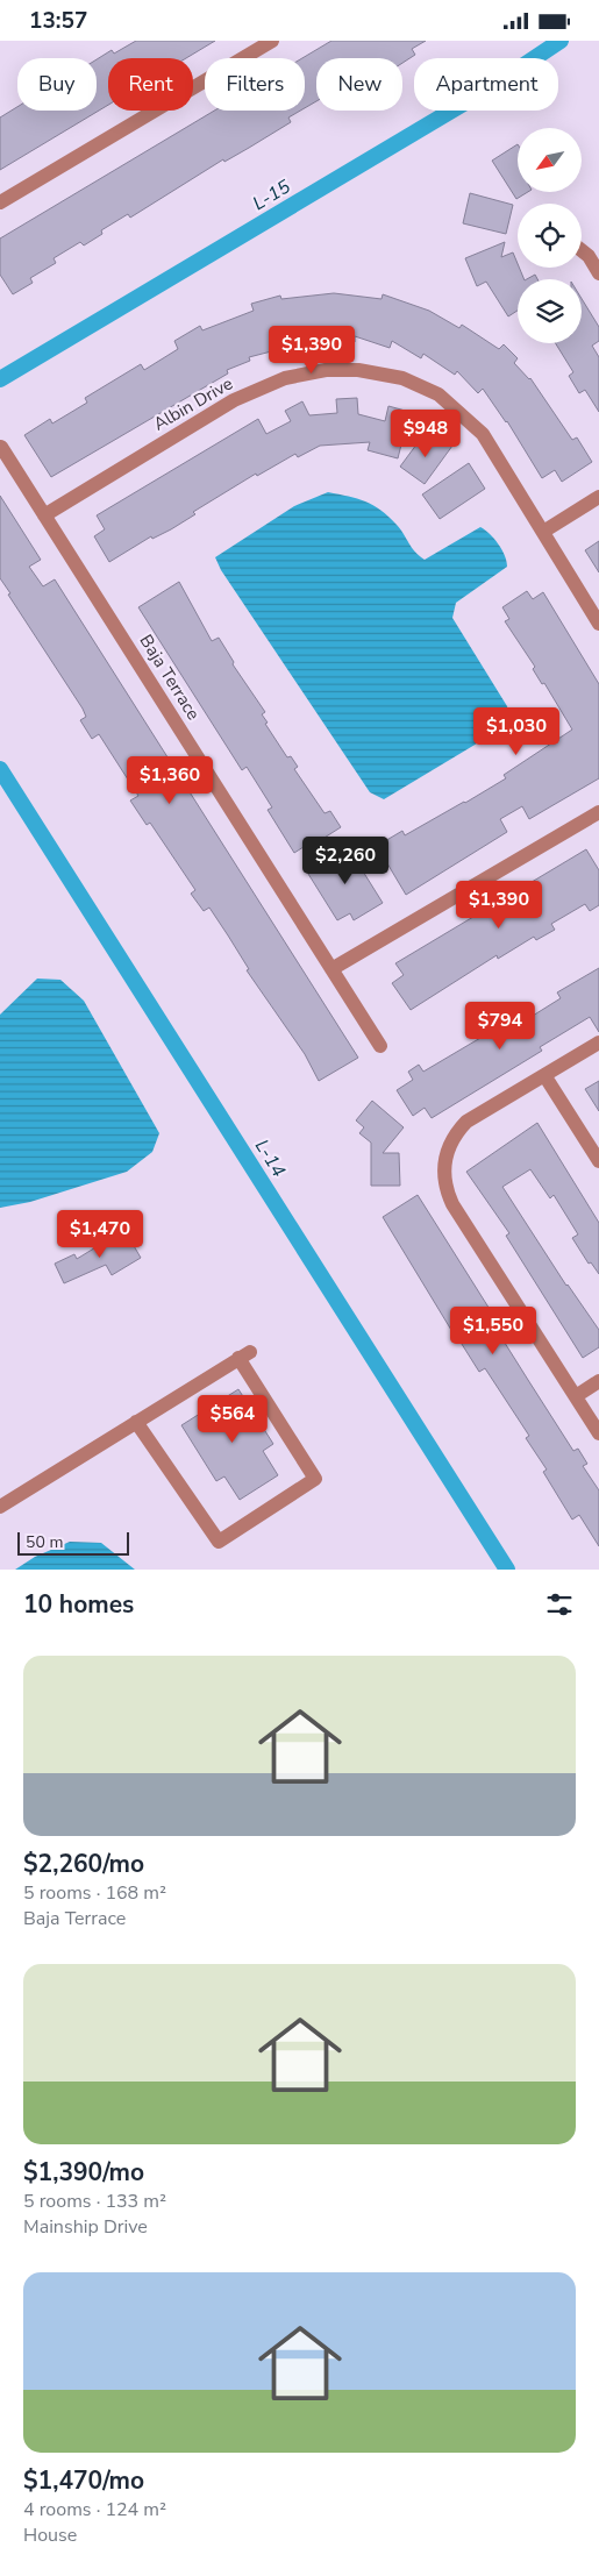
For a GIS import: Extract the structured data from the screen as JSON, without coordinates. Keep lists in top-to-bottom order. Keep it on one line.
{"streets":{"street":["Albin Drive","Baja Terrace"]},"crossings":[["Albin Drive","Baja Terrace"]],"water":["L-15","L-14"],"scale_bar":"50 m","north":"bottom left","page":{"status":"13:57","chip":["Buy","Rent","Filters","New","Apartment"],"price":["$1,390","$948","$1,030","$1,360","$2,260","$1,390","$794","$1,470","$1,550","$564"],"scale":"50 m","heading":"10 homes","list":[{"name":"$2,260/mo","note":"5 rooms · 168 m² · Baja Terrace"},{"name":"$1,390/mo","note":"5 rooms · 133 m² · Mainship Drive"},{"name":"$1,470/mo","note":"4 rooms · 124 m² · House"}]}}
